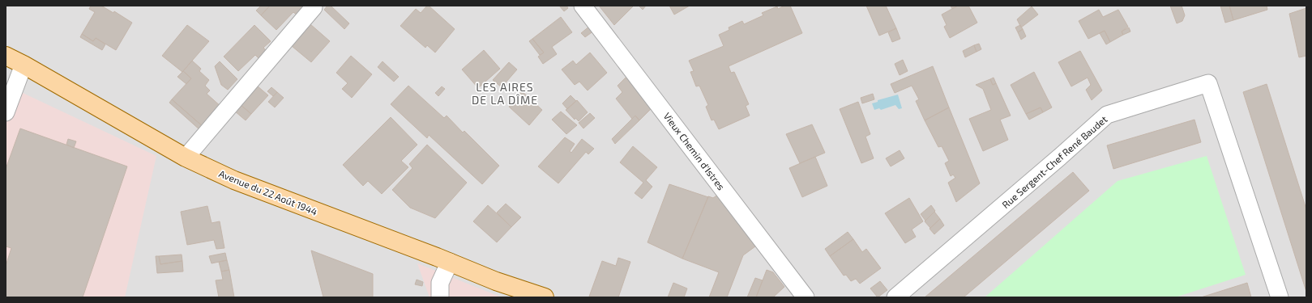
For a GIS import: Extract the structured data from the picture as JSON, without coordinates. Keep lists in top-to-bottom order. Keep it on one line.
{"streets":{"main road":["Avenue du 22 Août 1944"],"street":["Vieux Chemin d'Istres","Rue Sergent-Chef René Baudet"]},"districts":["LES AIRES DE LA DÎME"]}
